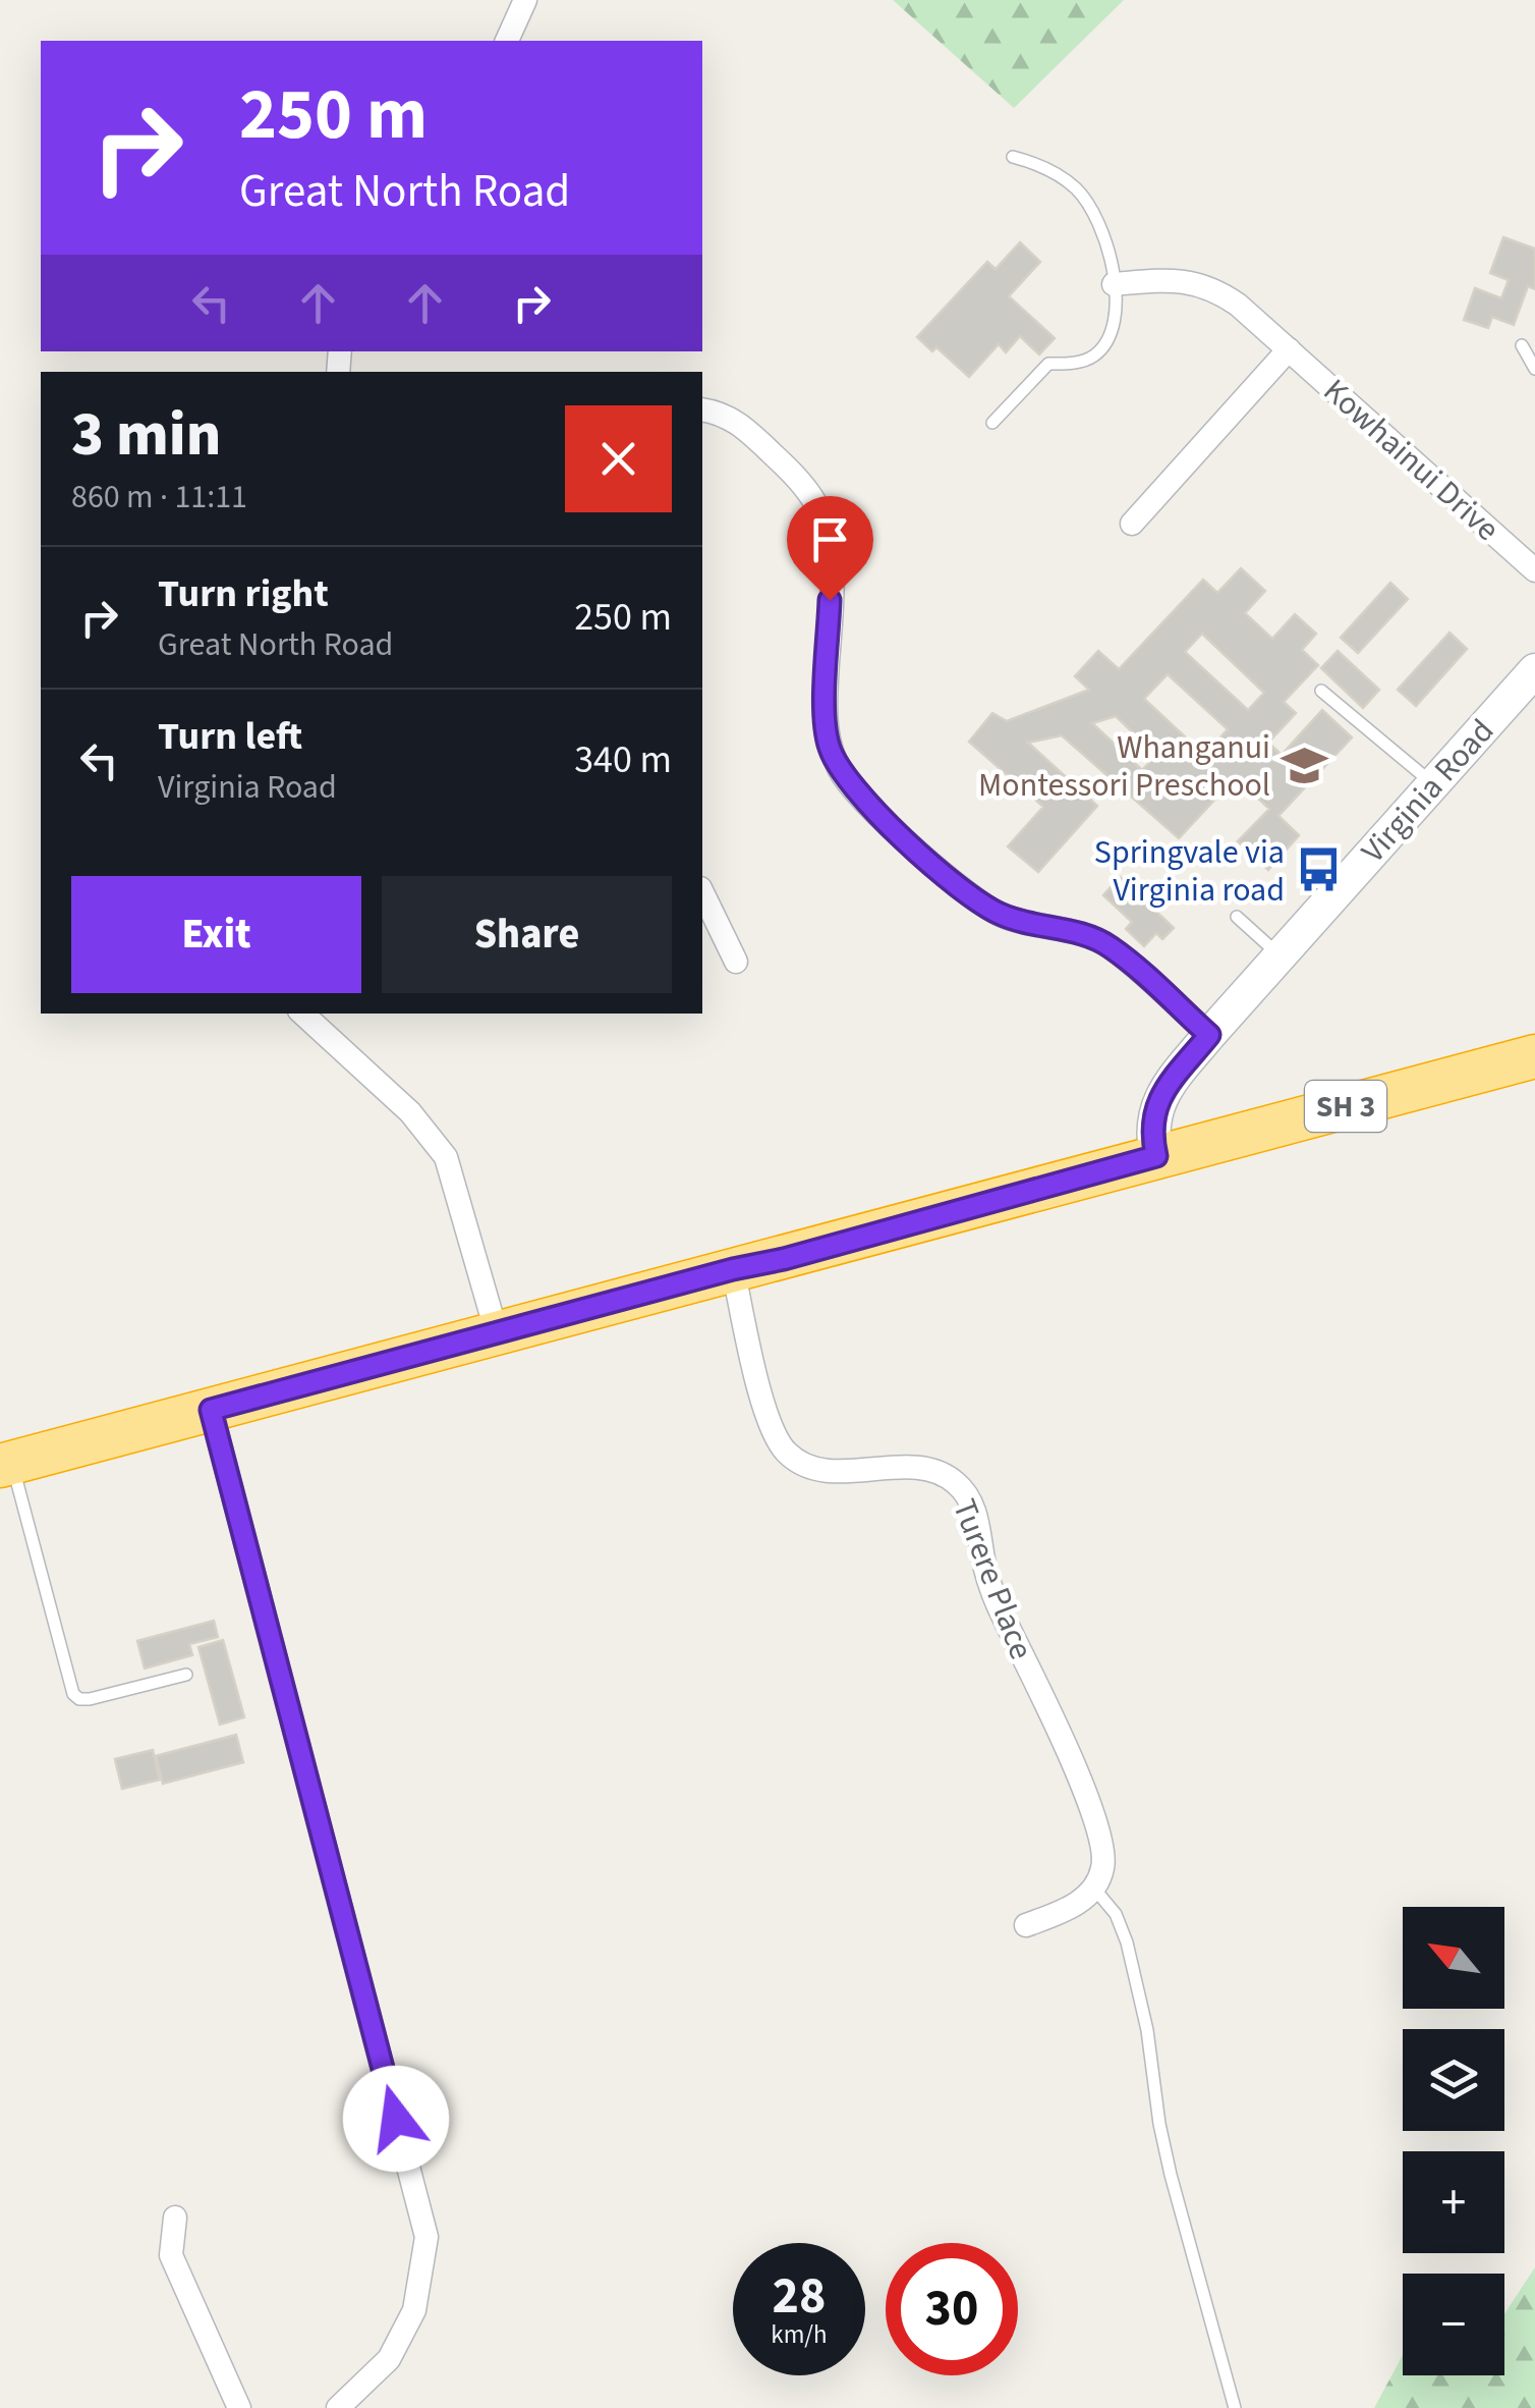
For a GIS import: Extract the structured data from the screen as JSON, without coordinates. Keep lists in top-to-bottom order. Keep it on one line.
{"streets":{"highway":["SH 3"],"street":["Kowhainui Drive","Virginia Road","Turere Place"]},"crossings":[["Virginia Road","SH 3"],["SH 3","Turere Place"]],"places":{"school or university":["Whanganui Montessori Preschool"],"bus stop":["Springvale via Virginia road"]},"north":"top left","page":{"turn":["250 m","Great North Road"],"heading":["3 min","860 m · 11:11"],"list":[{"name":"Turn right","note":"Great North Road","value":"250 m"},{"name":"Turn left","note":"Virginia Road","value":"340 m"}],"buttons":["Exit","Share"],"map_buttons":["+","−"],"speed":"28 km/h","limit":"30"}}
